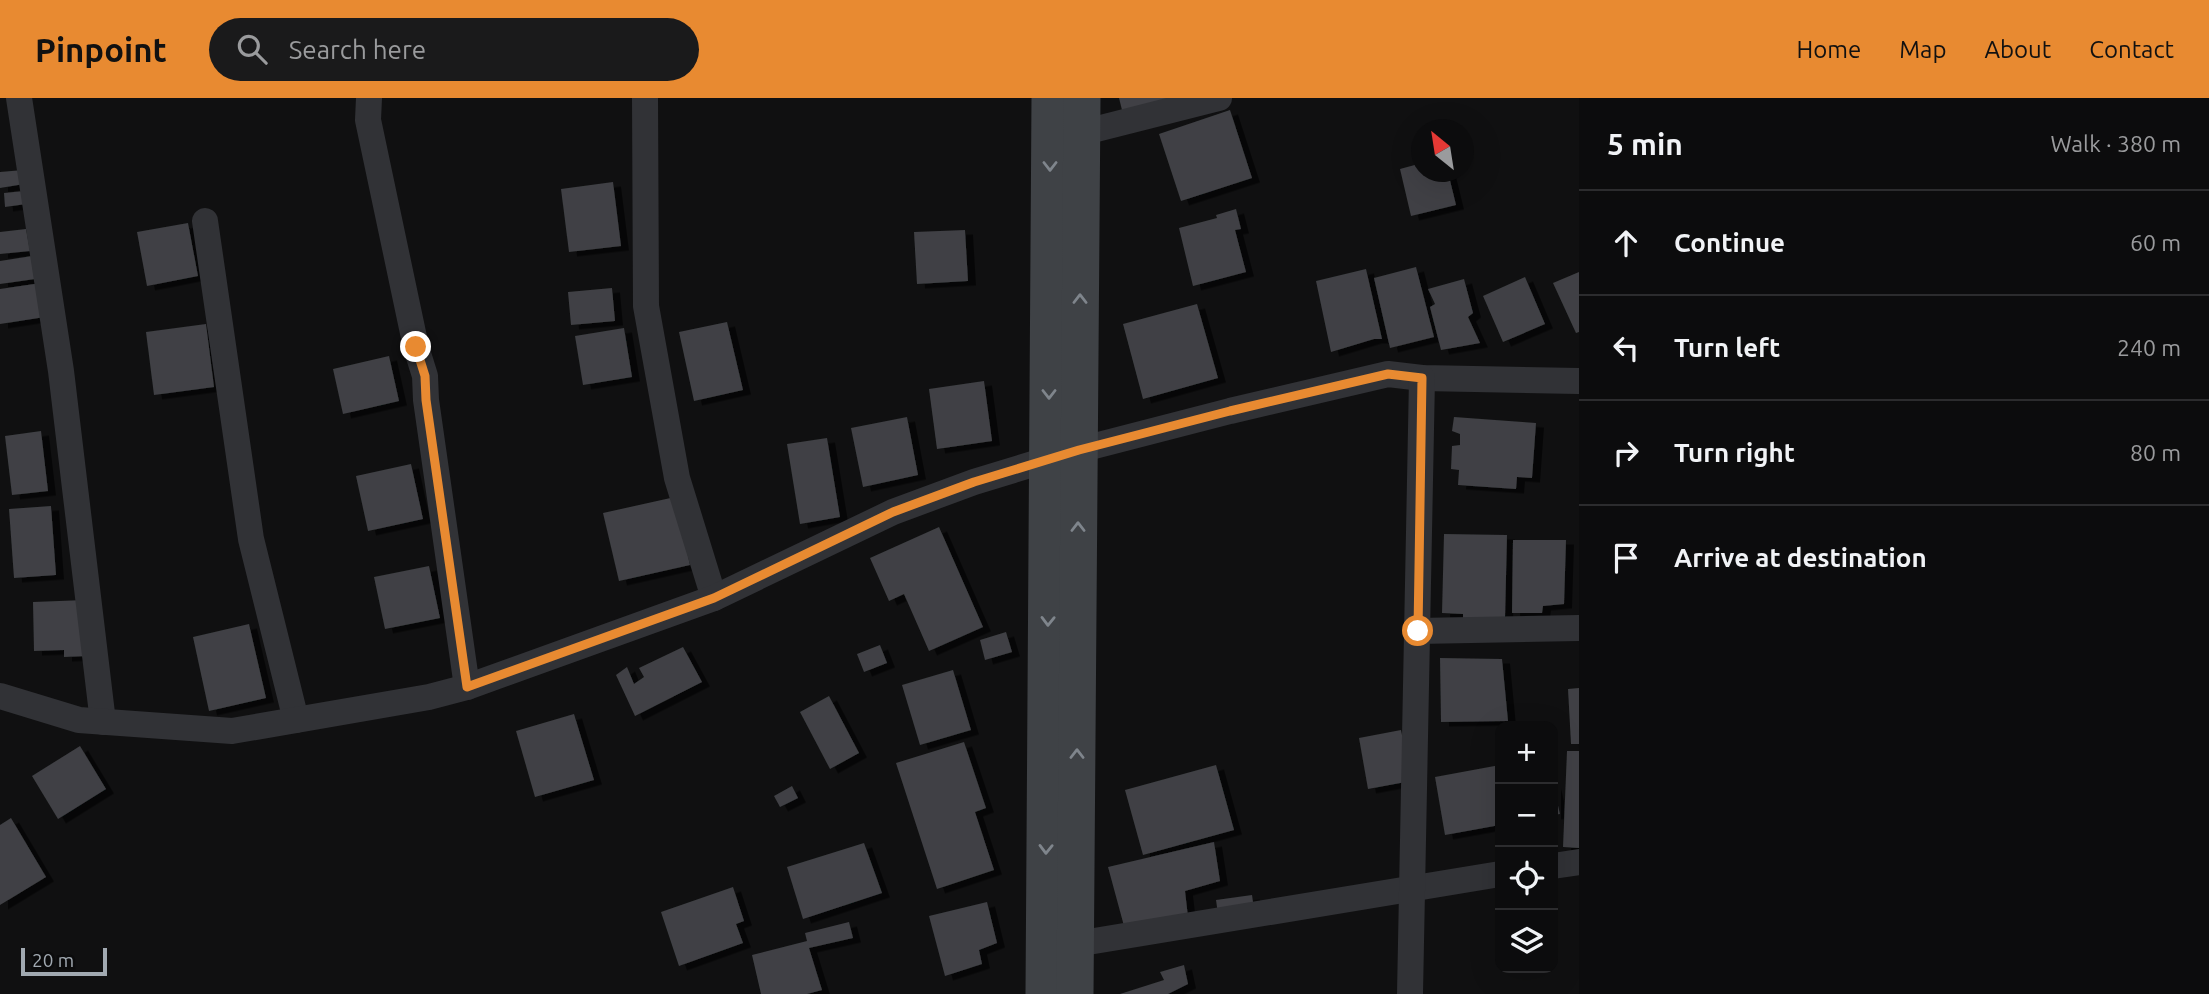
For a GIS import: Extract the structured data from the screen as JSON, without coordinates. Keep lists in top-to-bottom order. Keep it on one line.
{"scale_bar":"20 m","north":"top left","page":{"header":"Pinpoint","search":"Search here","nav":["Home","Map","About","Contact"],"heading":["5 min","Walk · 380 m"],"list":[["Continue","60 m"],["Turn left","240 m"],["Turn right","80 m"],"Arrive at destination"],"map_buttons":["+","−"],"scale":"20 m"}}
